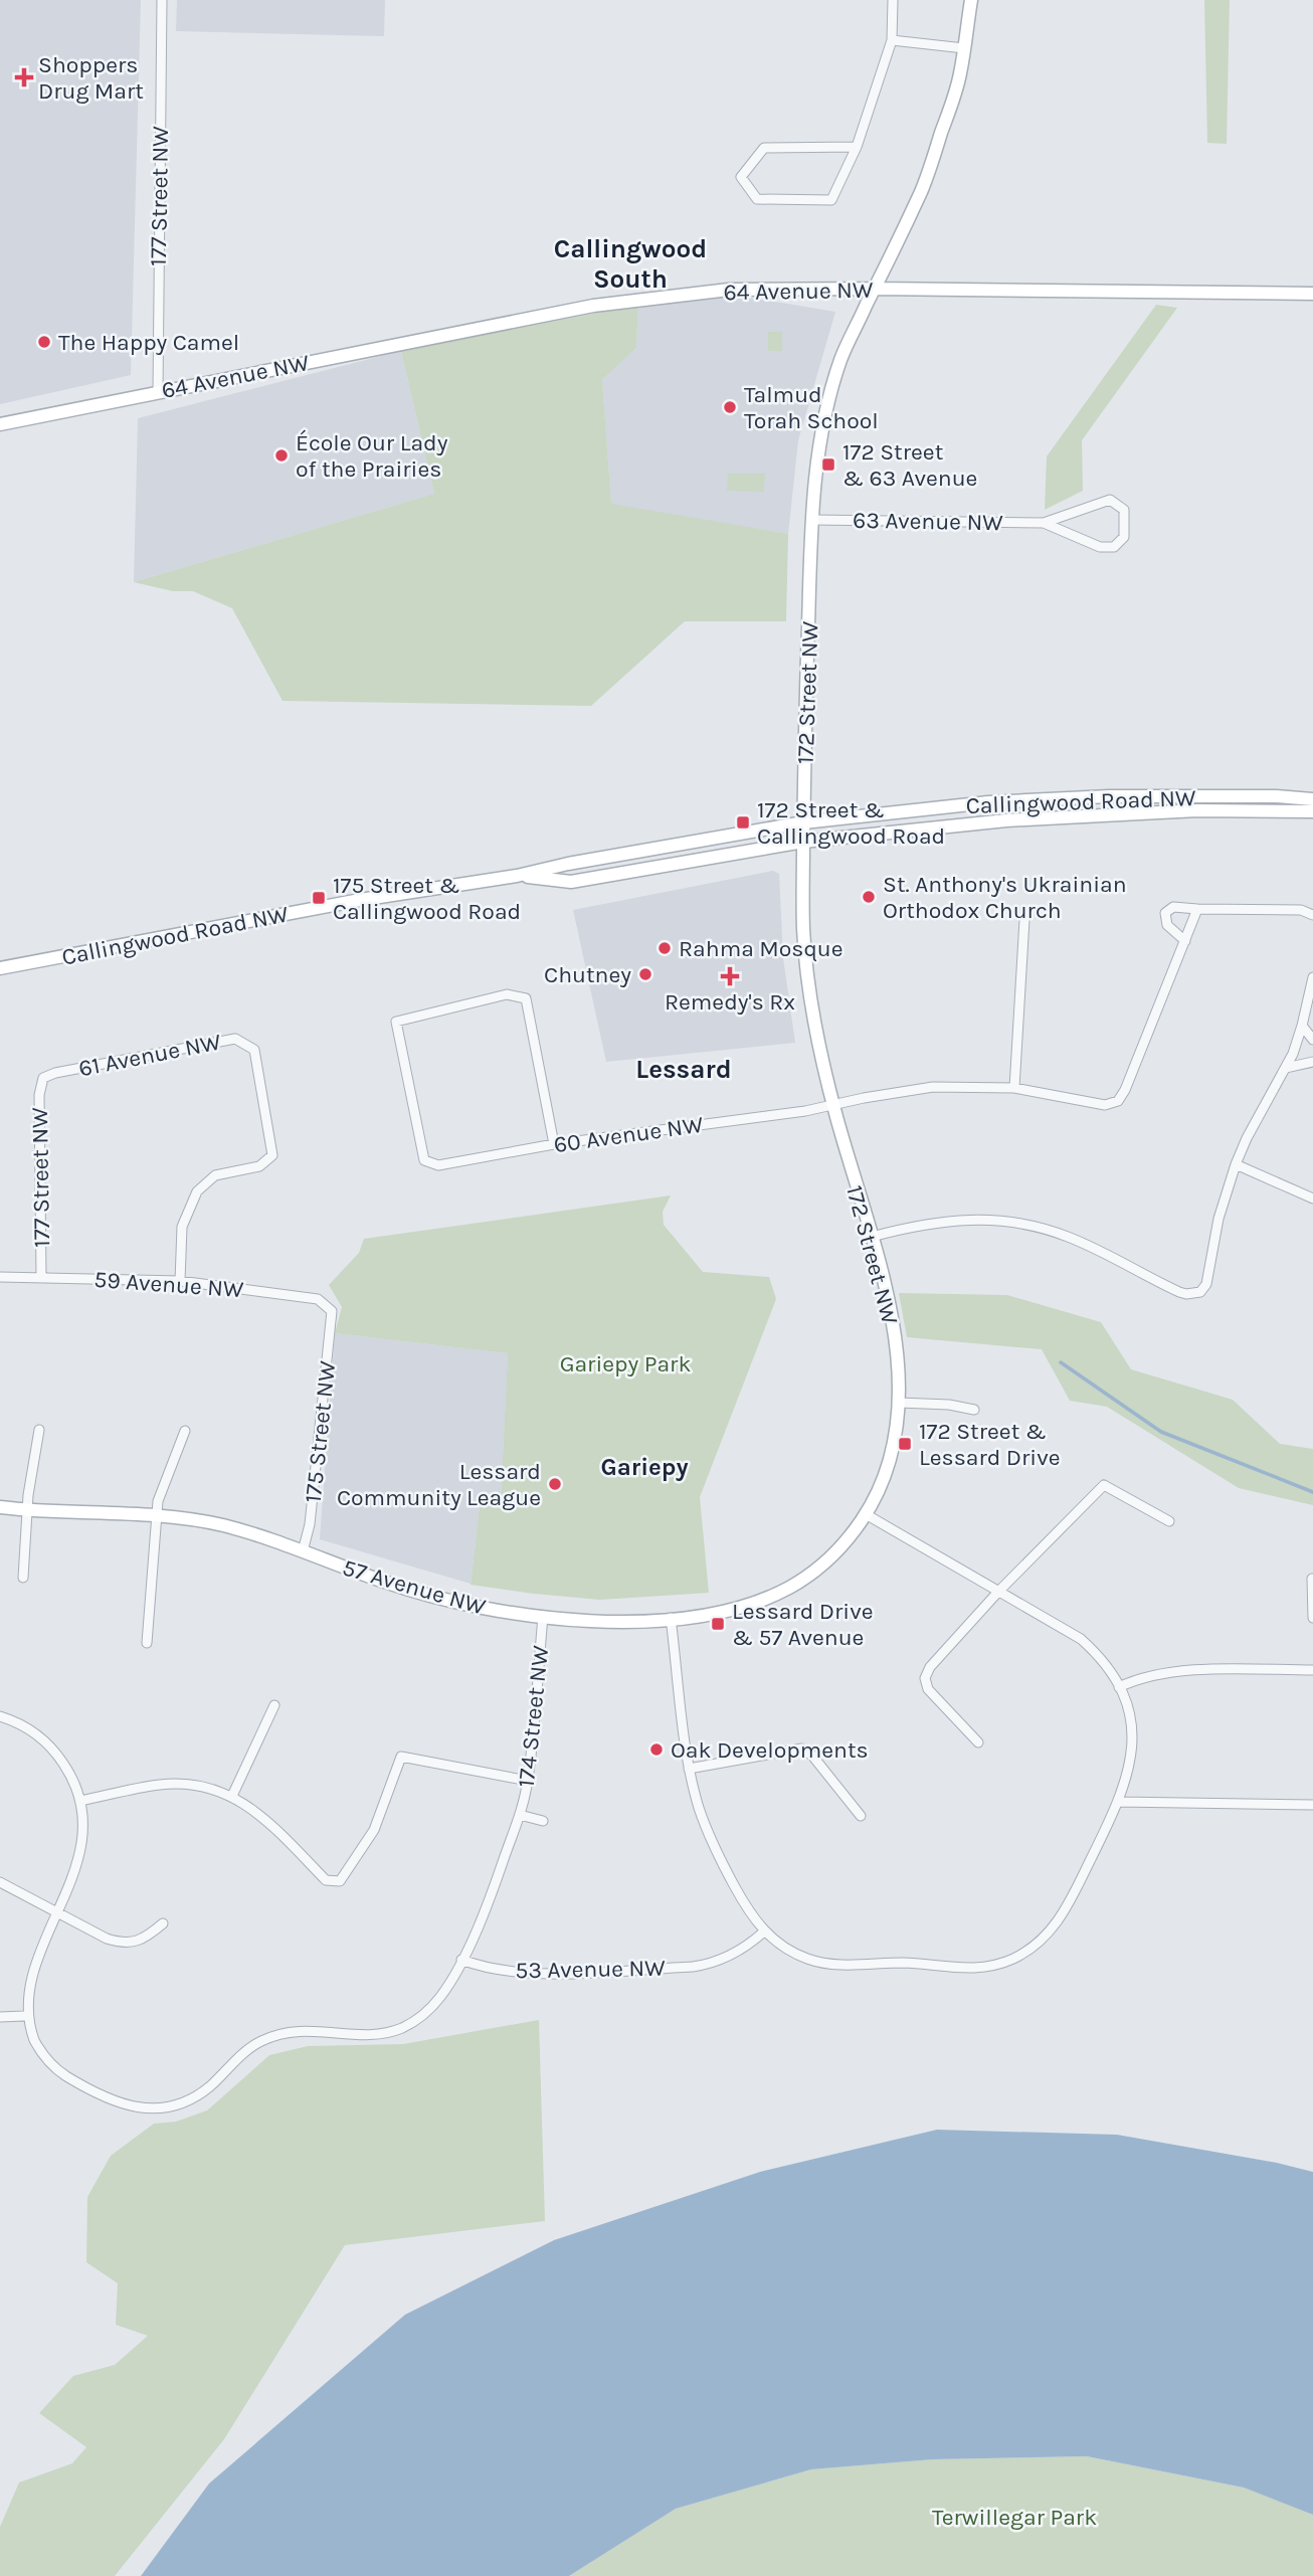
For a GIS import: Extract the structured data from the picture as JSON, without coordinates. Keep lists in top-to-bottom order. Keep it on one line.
{"streets":{"street":["177 Street NW","64 Avenue NW","63 Avenue NW","172 Street NW","Callingwood Road NW","61 Avenue NW","60 Avenue NW","59 Avenue NW","175 Street NW","57 Avenue NW","174 Street NW","53 Avenue NW"]},"crossings":[["177 Street NW","64 Avenue NW"],["177 Street NW","61 Avenue NW"],["177 Street NW","59 Avenue NW"],["64 Avenue NW","172 Street NW"],["63 Avenue NW","172 Street NW"],["172 Street NW","Callingwood Road NW"],["172 Street NW","60 Avenue NW"],["172 Street NW","57 Avenue NW"],["61 Avenue NW","59 Avenue NW"],["59 Avenue NW","175 Street NW"],["175 Street NW","57 Avenue NW"],["57 Avenue NW","174 Street NW"],["174 Street NW","53 Avenue NW"]],"districts":["Callingwood South","Lessard","Gariepy"],"parks":["Gariepy Park","Terwillegar Park"],"places":{"health":["Shoppers Drug Mart","Remedy's Rx"],"other":["The Happy Camel","Talmud Torah School","École Our Lady of the Prairies","St. Anthony's Ukrainian Orthodox Church","Rahma Mosque","Chutney","Lessard Community League","Oak Developments"],"transit":["172 Street & 63 Avenue","172 Street & Callingwood Road","175 Street & Callingwood Road","172 Street & Lessard Drive","Lessard Drive & 57 Avenue"]}}
